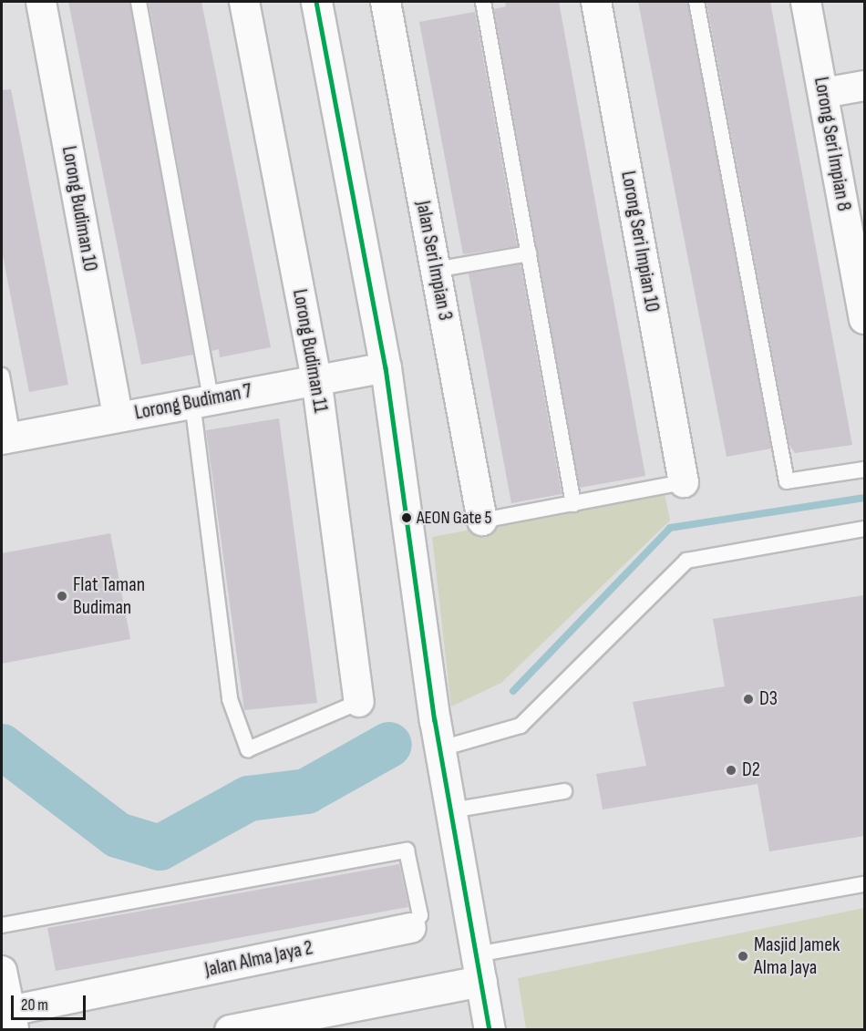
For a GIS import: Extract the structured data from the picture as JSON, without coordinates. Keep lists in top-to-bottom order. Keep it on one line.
{"streets":{"street":["Lorong Seri Impian 8","Lorong Budiman 10","Lorong Seri Impian 10","Jalan Seri Impian 3","Lorong Budiman 11","Lorong Budiman 7","Jalan Alma Jaya 2"]},"crossings":[["Lorong Budiman 10","Lorong Budiman 7"],["Lorong Budiman 11","Lorong Budiman 7"]],"places":["AEON Gate 5","Flat Taman Budiman","D3","D2","Masjid Jamek Alma Jaya"],"scale_bar":"20 m"}
